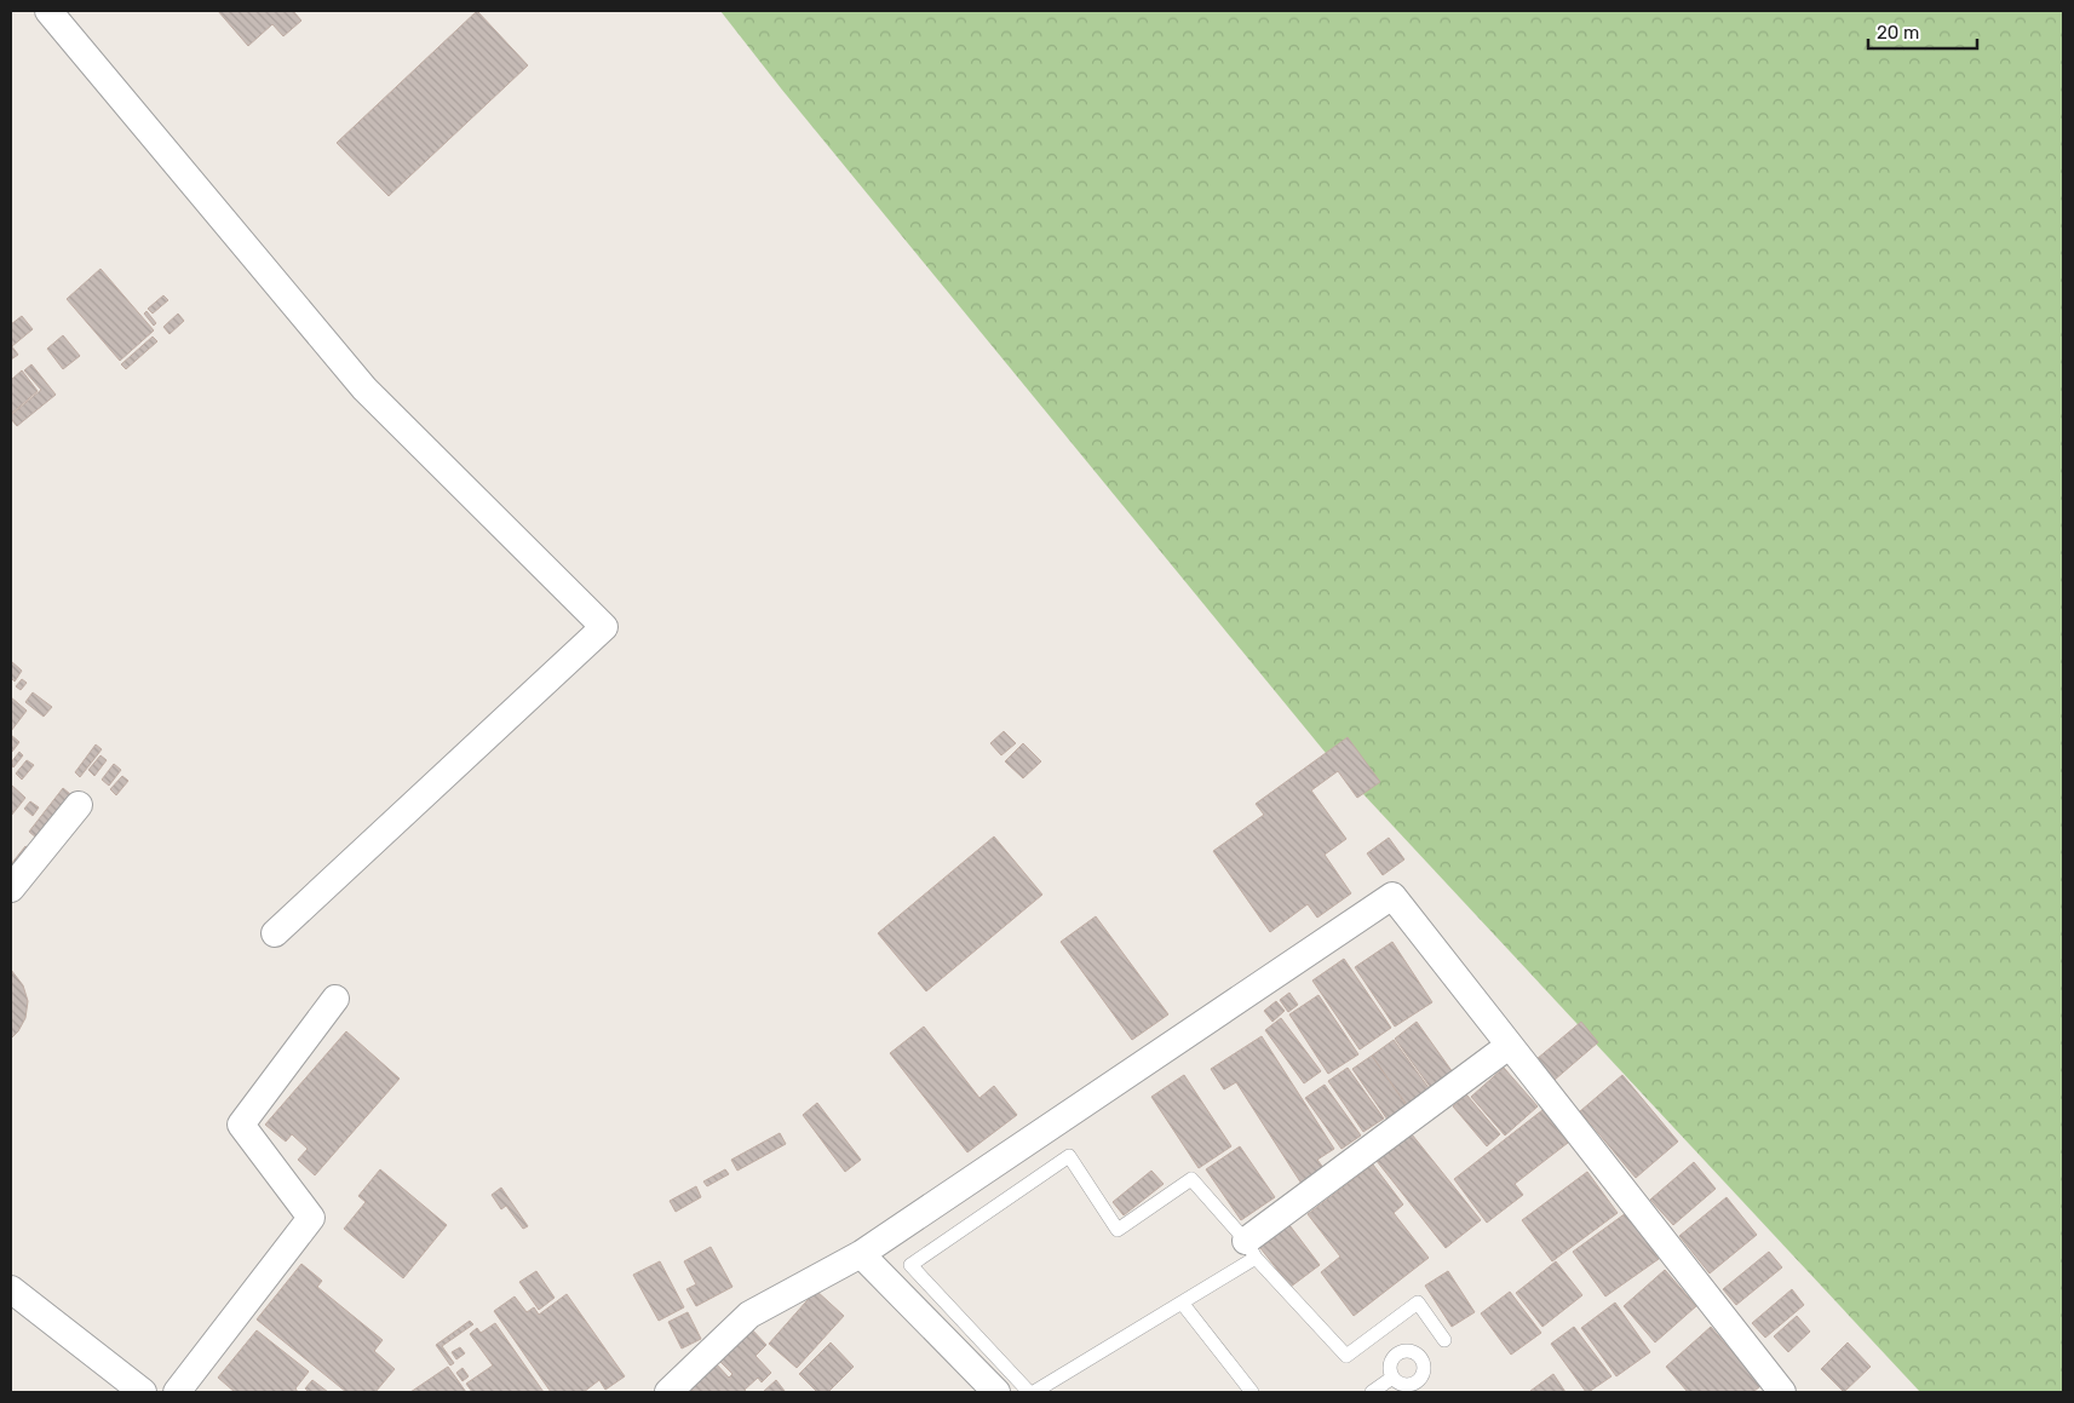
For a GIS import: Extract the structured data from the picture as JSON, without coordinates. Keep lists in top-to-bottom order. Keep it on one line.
{"scale_bar":"20 m"}
